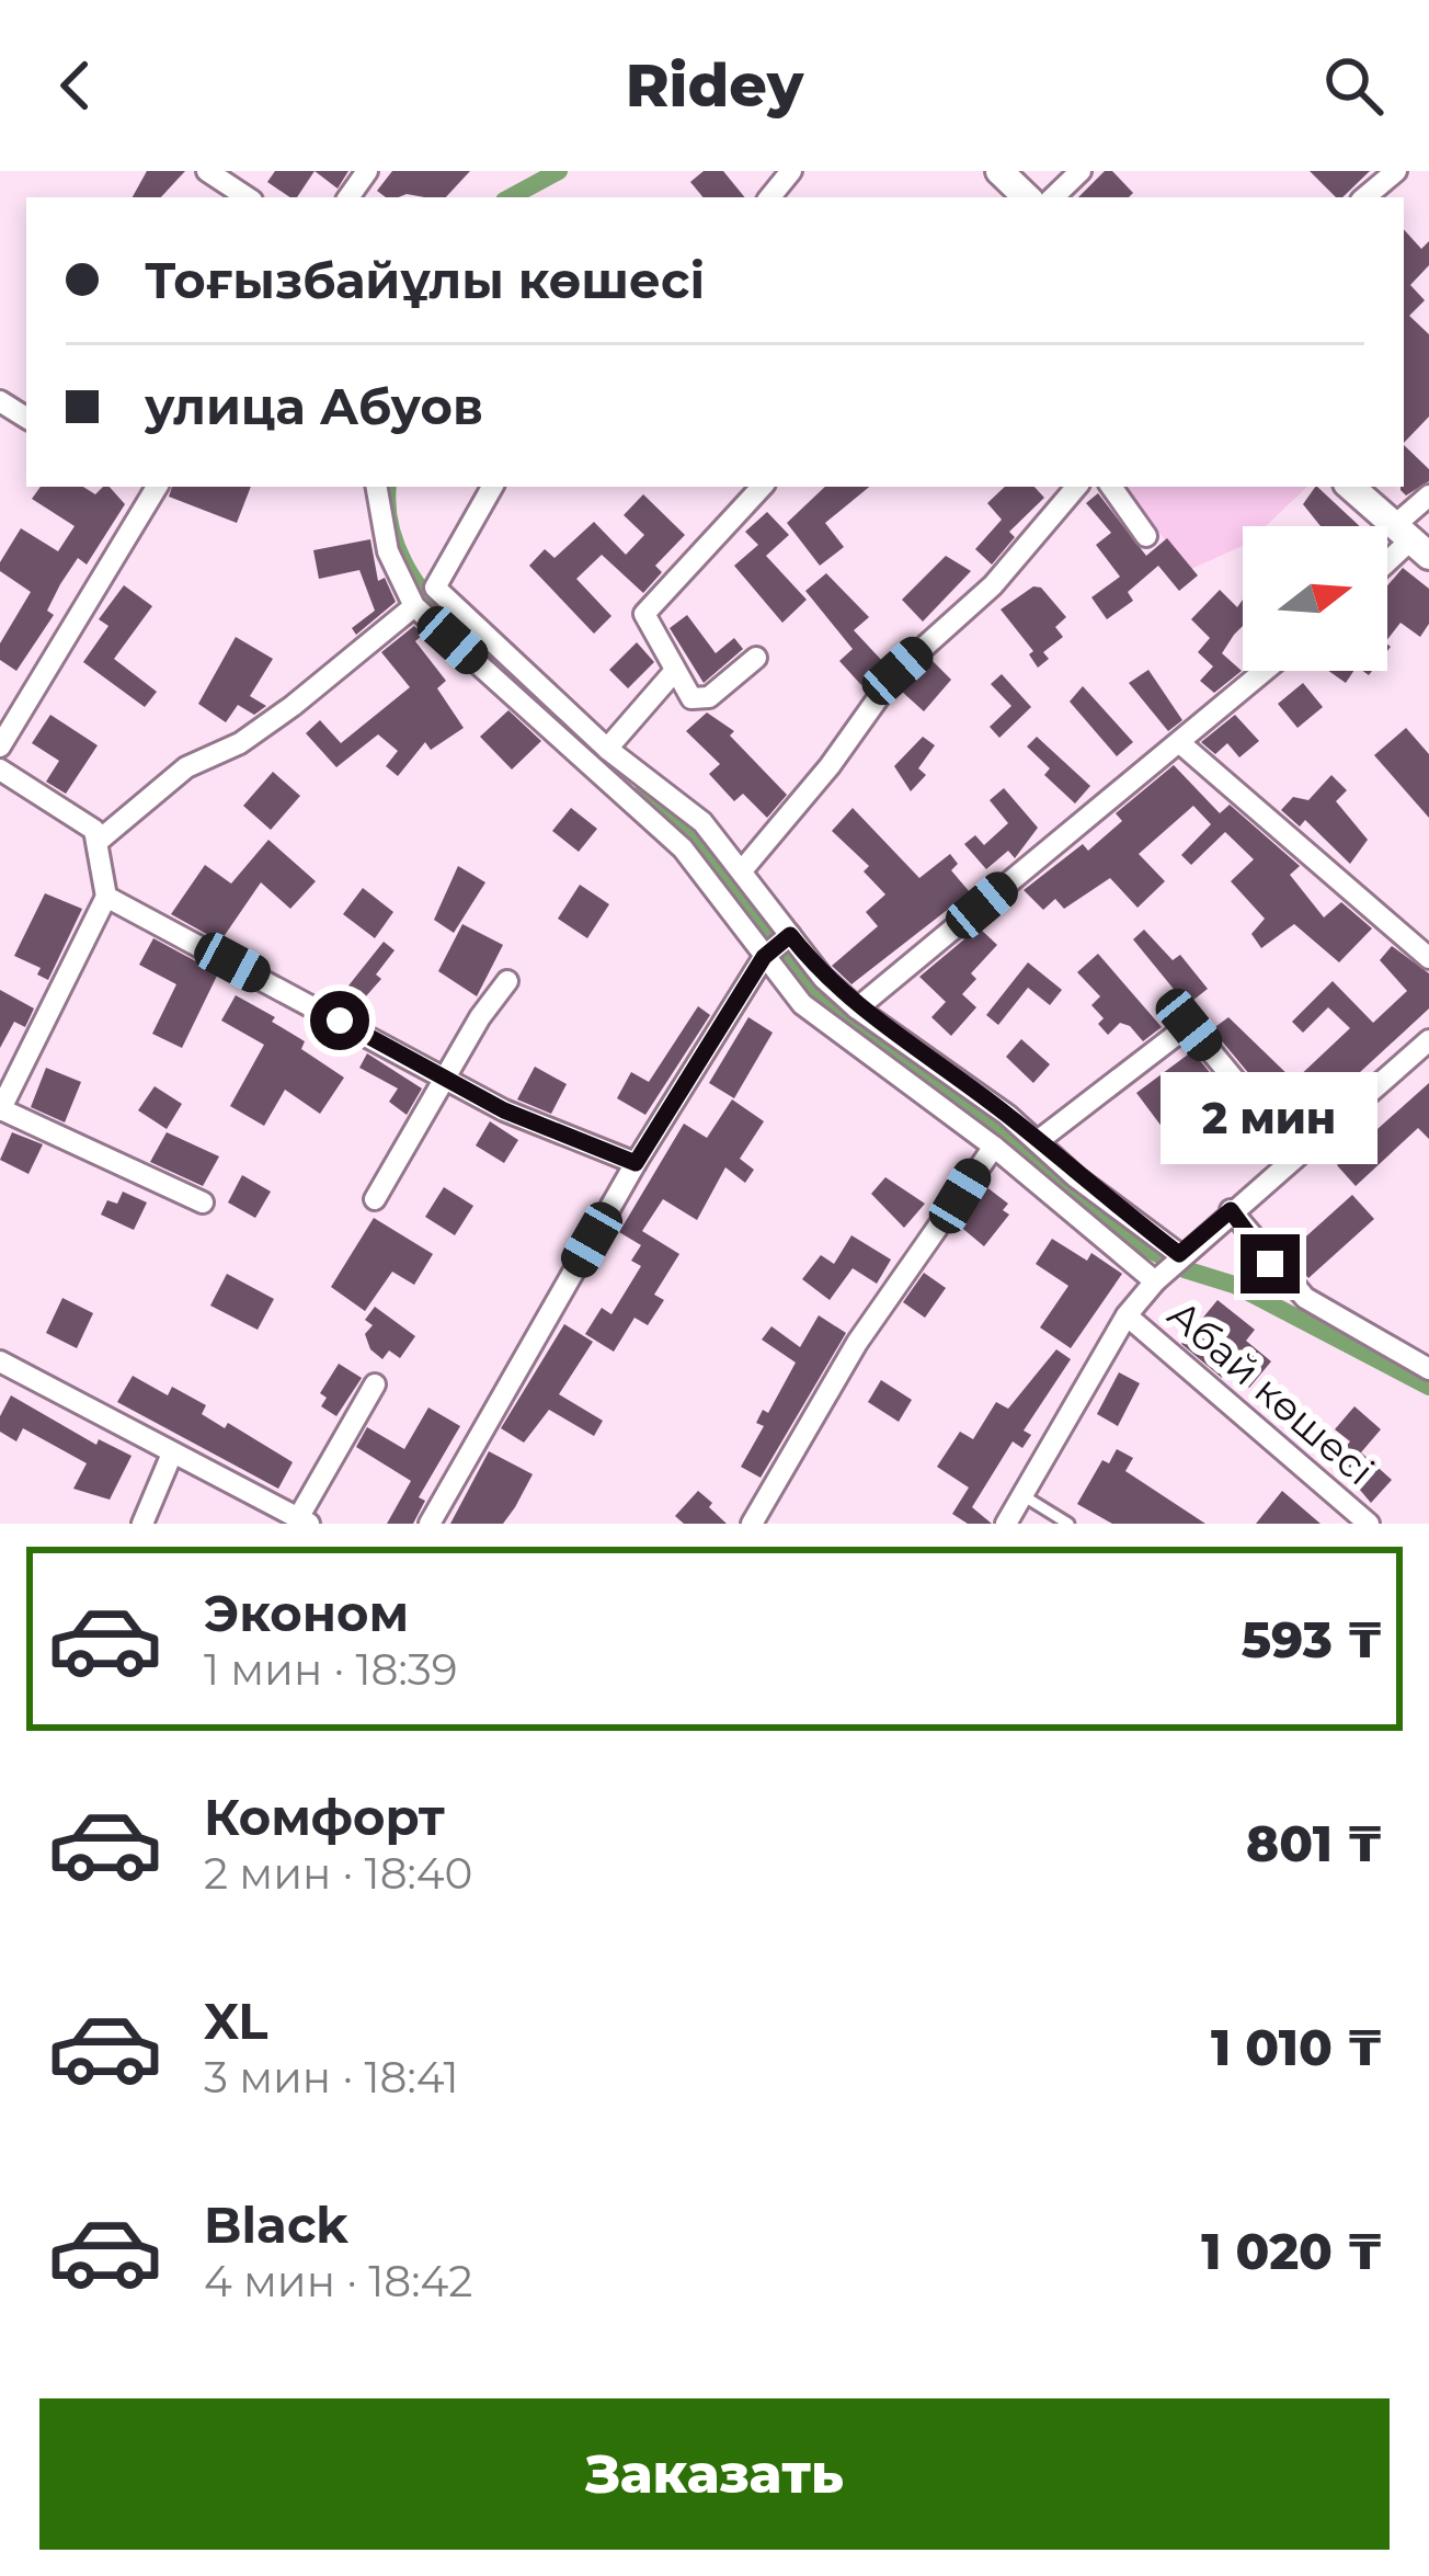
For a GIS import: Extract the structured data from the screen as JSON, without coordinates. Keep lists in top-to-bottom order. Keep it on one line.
{"streets":{"street":["Абай көшесі"]},"north":"right","page":{"header":"Ridey","banner":["Тоғызбайұлы көшесі","улица Абуов"],"bubble":"2 мин","list":[{"name":"Эконом","note":"1 мин · 18:39","value":"593 ₸"},{"name":"Комфорт","note":"2 мин · 18:40","value":"801 ₸"},{"name":"XL","note":"3 мин · 18:41","value":"1 010 ₸"},{"name":"Black","note":"4 мин · 18:42","value":"1 020 ₸"}],"buttons":"Заказать"}}
